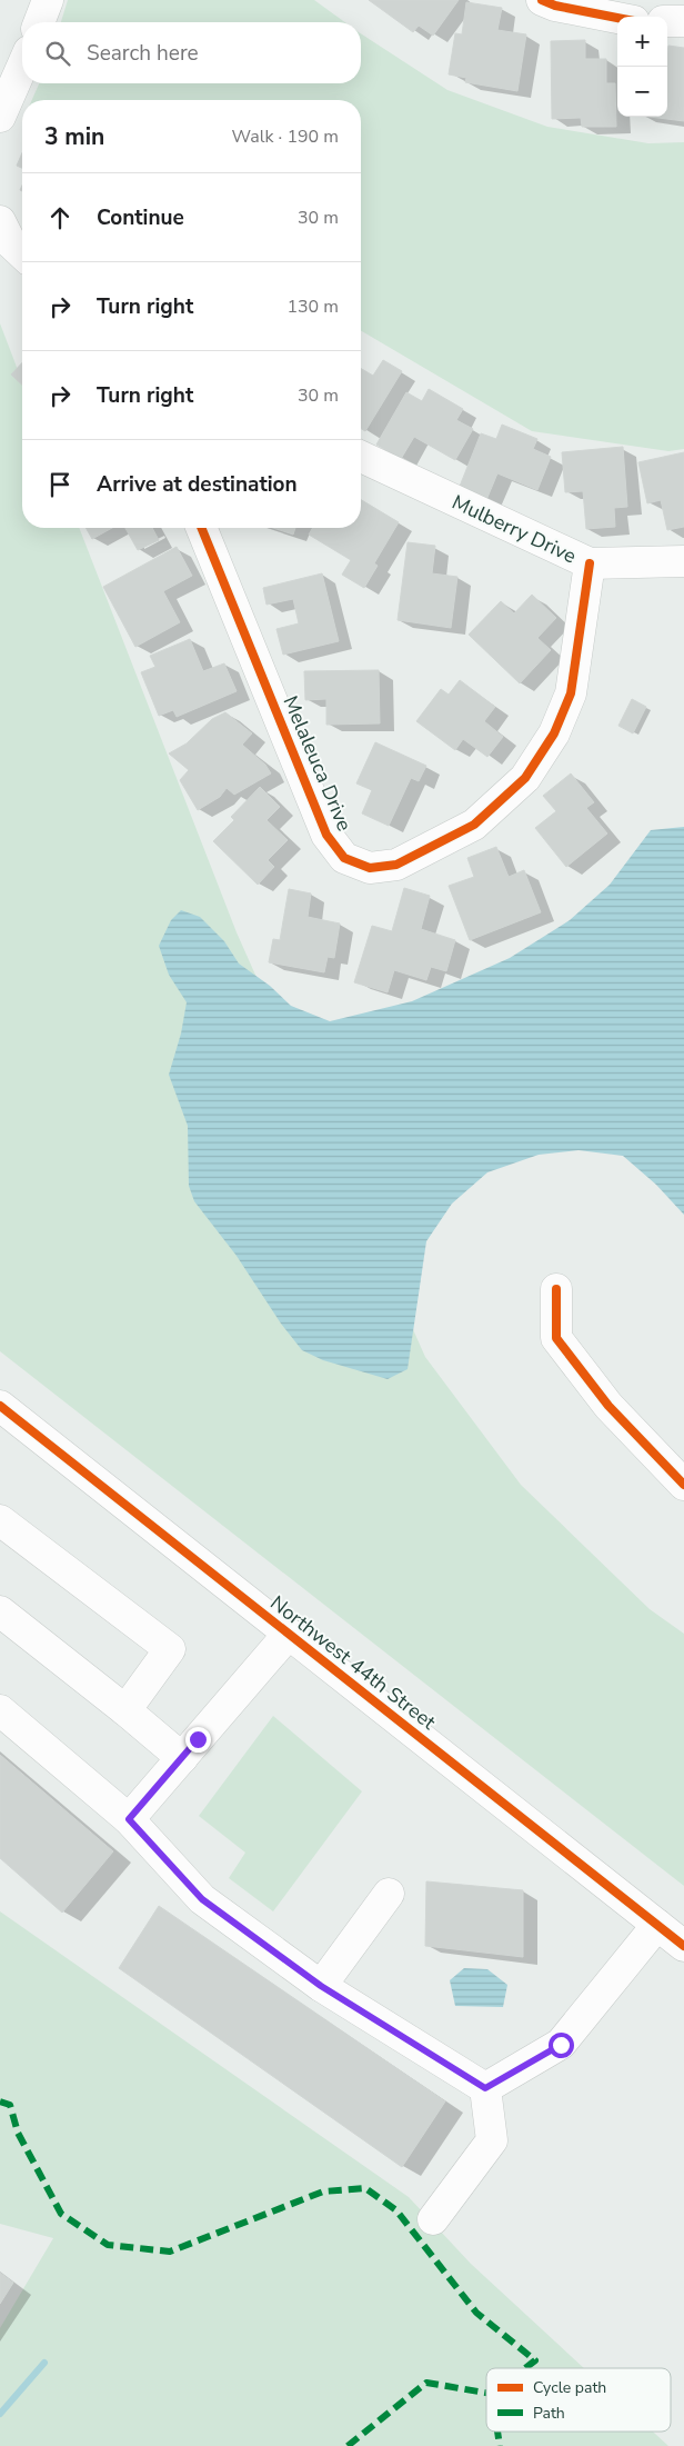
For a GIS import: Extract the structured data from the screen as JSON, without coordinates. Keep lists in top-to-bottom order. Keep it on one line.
{"streets":{"street":["Mulberry Drive","Melaleuca Drive","Northwest 44th Street"]},"crossings":[["Mulberry Drive","Melaleuca Drive"]],"legend":["Cycle path","Path"],"page":{"map_buttons":["+","−"],"search":"Search here","heading":["3 min","Walk · 190 m"],"list":[["Continue","30 m"],["Turn right","130 m"],["Turn right","30 m"],"Arrive at destination"]}}
